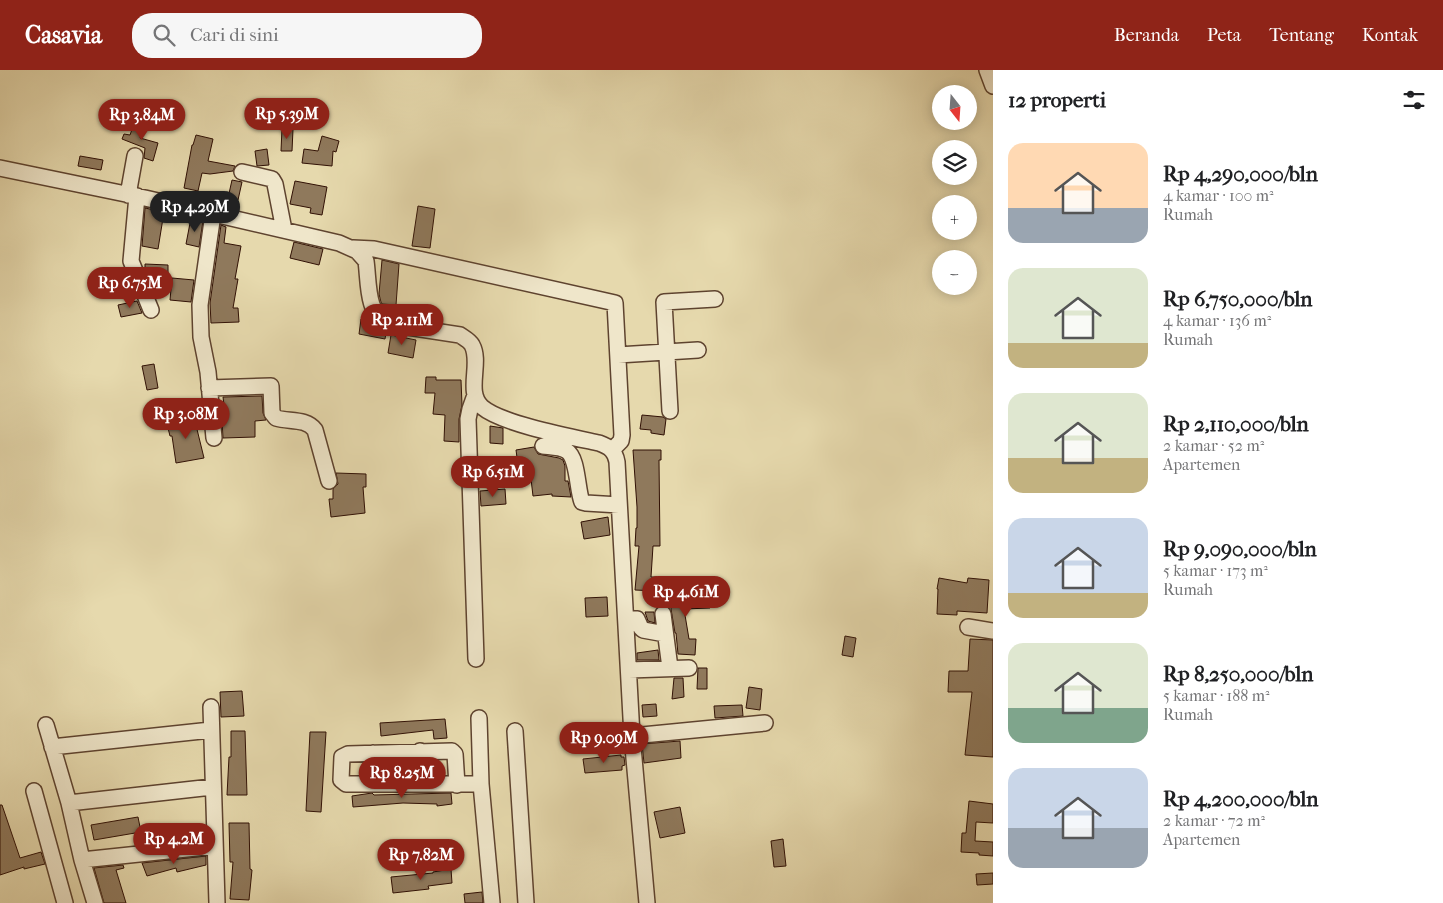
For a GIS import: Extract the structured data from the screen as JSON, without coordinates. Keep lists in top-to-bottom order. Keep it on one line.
{"north":"bottom","page":{"header":"Casavia","search":"Cari di sini","nav":["Beranda","Peta","Tentang","Kontak"],"heading":"12 properti","map_buttons":["+","−"],"price":["Rp 5.39M","Rp 3.84M","Rp 4.29M","Rp 6.75M","Rp 2.11M","Rp 3.08M","Rp 6.51M","Rp 4.61M","Rp 9.09M","Rp 8.25M","Rp 4.2M","Rp 7.82M"],"list":[{"name":"Rp 4,290,000/bln","note":"4 kamar · 100 m² · Rumah"},{"name":"Rp 6,750,000/bln","note":"4 kamar · 136 m² · Rumah"},{"name":"Rp 2,110,000/bln","note":"2 kamar · 52 m² · Apartemen"},{"name":"Rp 9,090,000/bln","note":"5 kamar · 173 m² · Rumah"},{"name":"Rp 8,250,000/bln","note":"5 kamar · 188 m² · Rumah"},{"name":"Rp 4,200,000/bln","note":"2 kamar · 72 m² · Apartemen"}]}}
